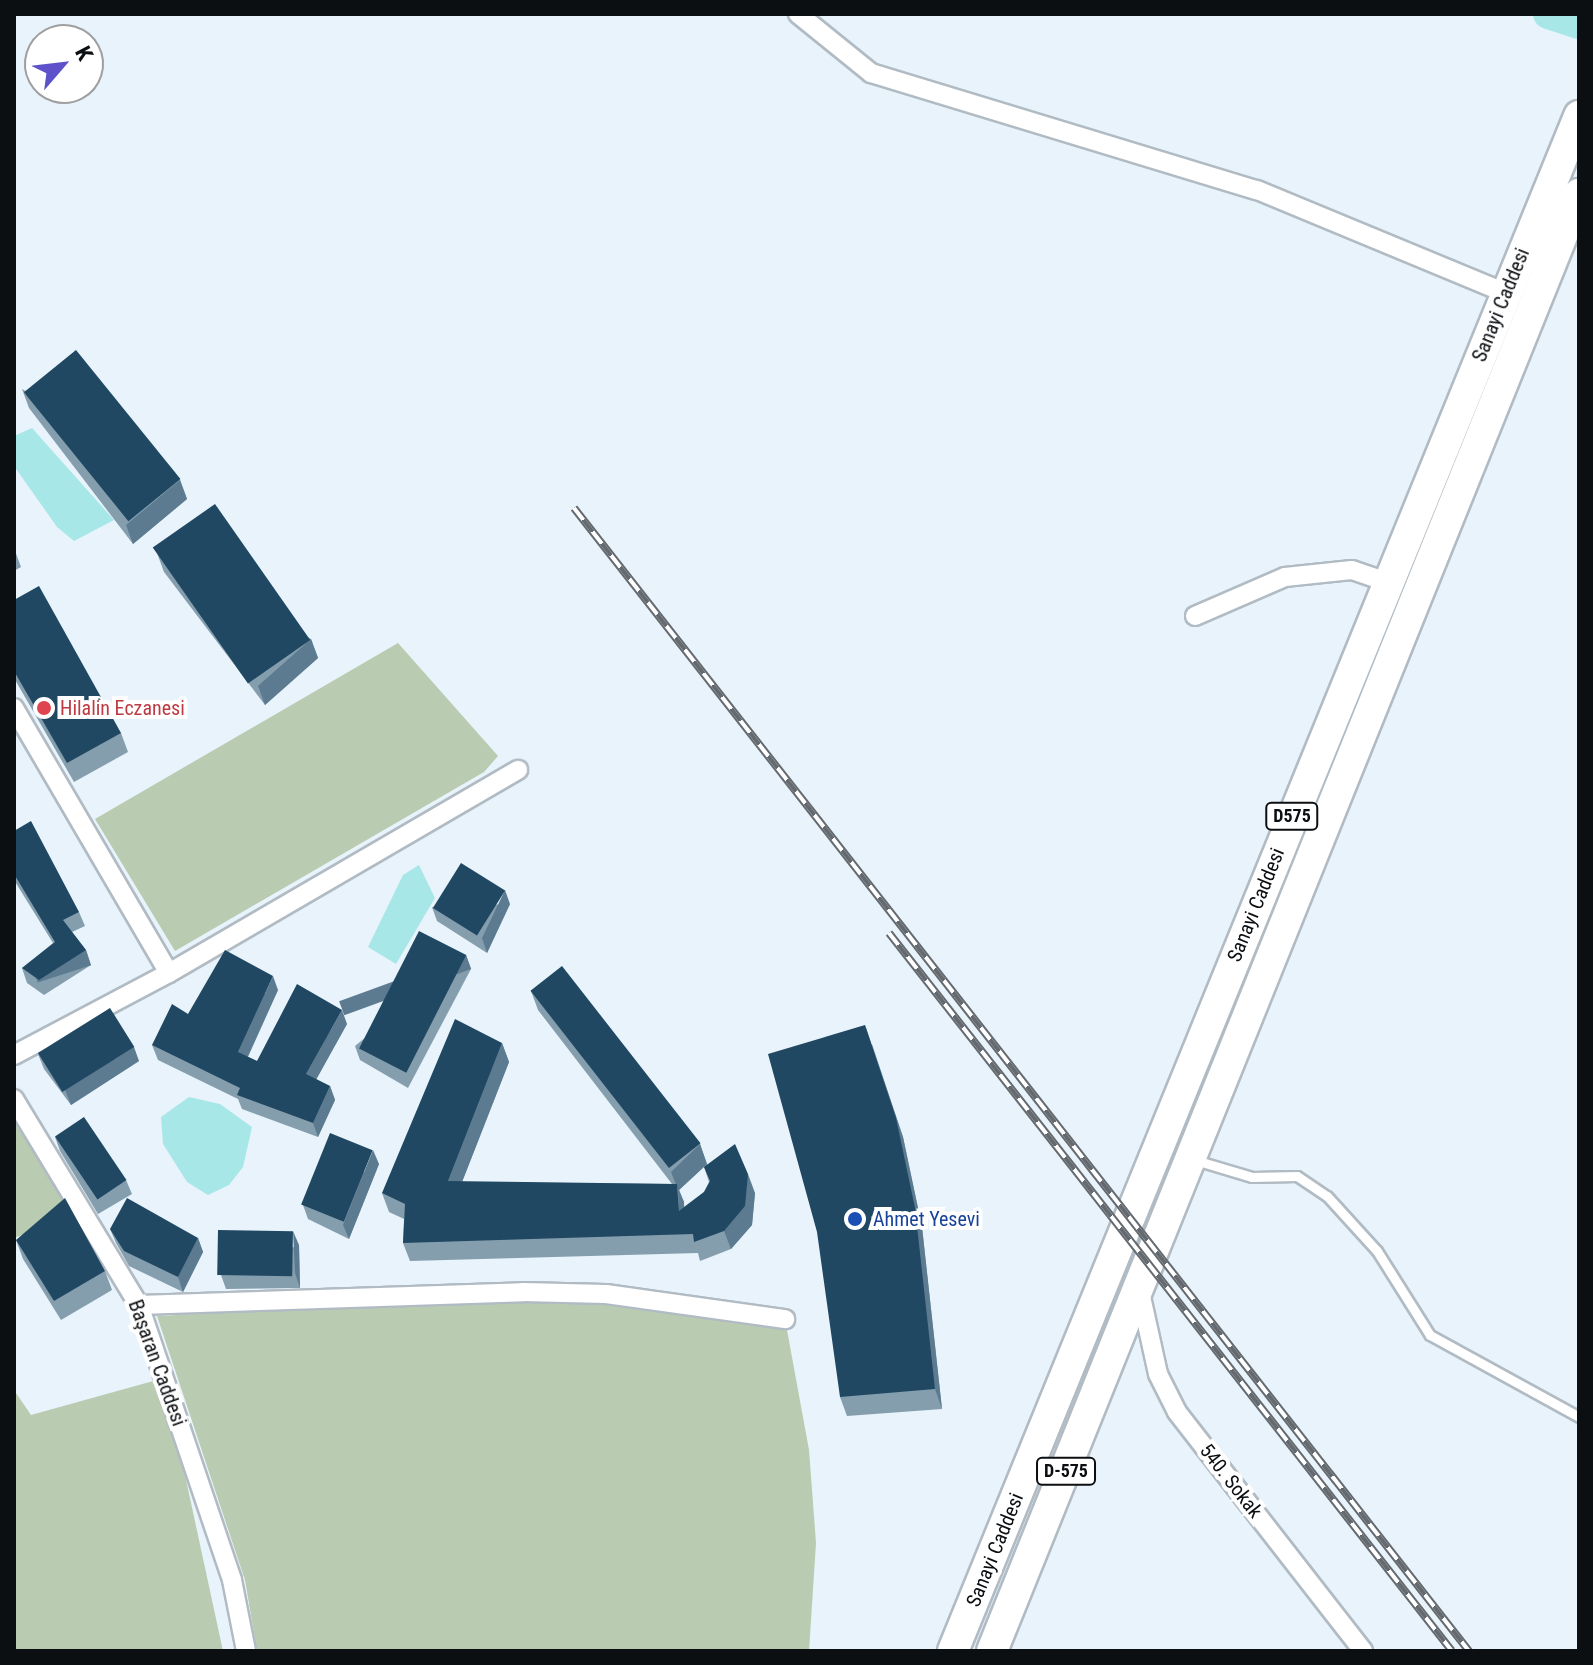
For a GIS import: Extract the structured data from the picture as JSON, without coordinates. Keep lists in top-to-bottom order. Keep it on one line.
{"streets":{"highway":["Sanayi Caddesi","D575","D-575"],"street":["Başaran Caddesi","540. Sokak"]},"crossings":[["Sanayi Caddesi","540. Sokak"]],"places":["Hilalin Eczanesi","Ahmet Yesevi"],"north":"top right"}
